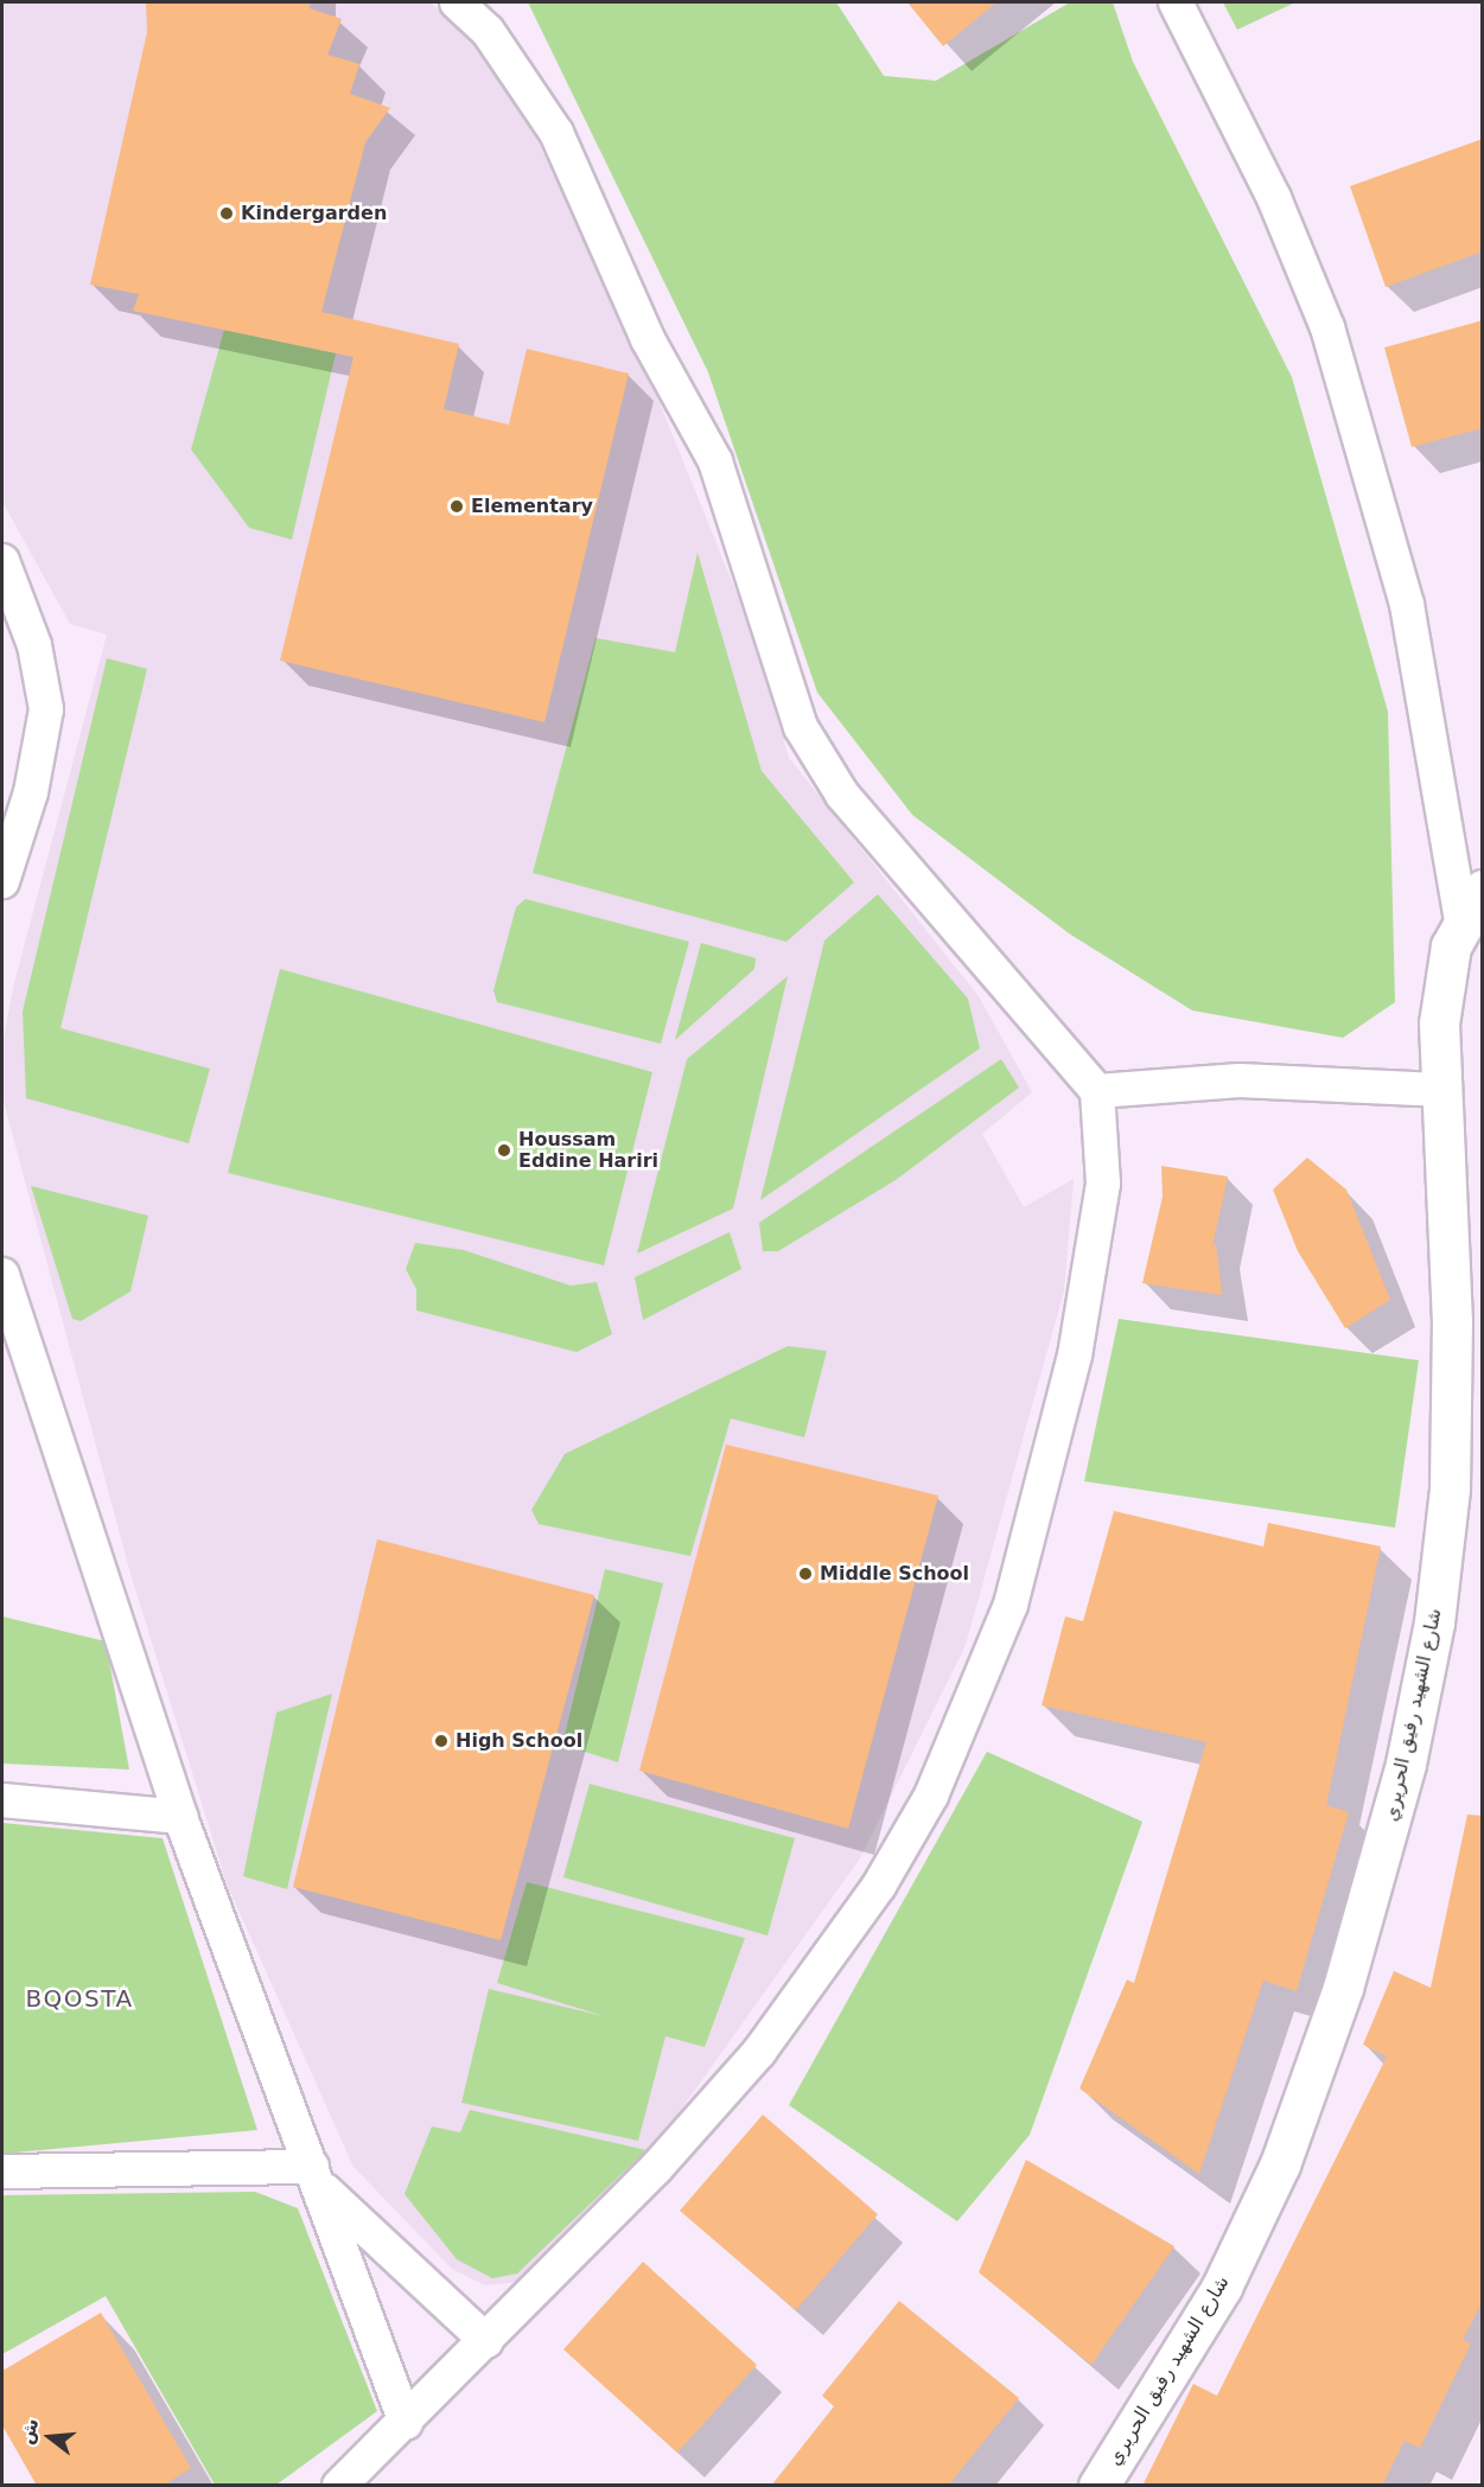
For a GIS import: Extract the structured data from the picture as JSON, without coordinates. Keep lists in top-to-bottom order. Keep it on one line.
{"streets":{"street":["شارع الشهيد رفيق الحريري"]},"districts":["BQOSTA"],"places":["Kindergarden","Elementary","Houssam Eddine Hariri","Middle School","High School"],"north":"left"}
